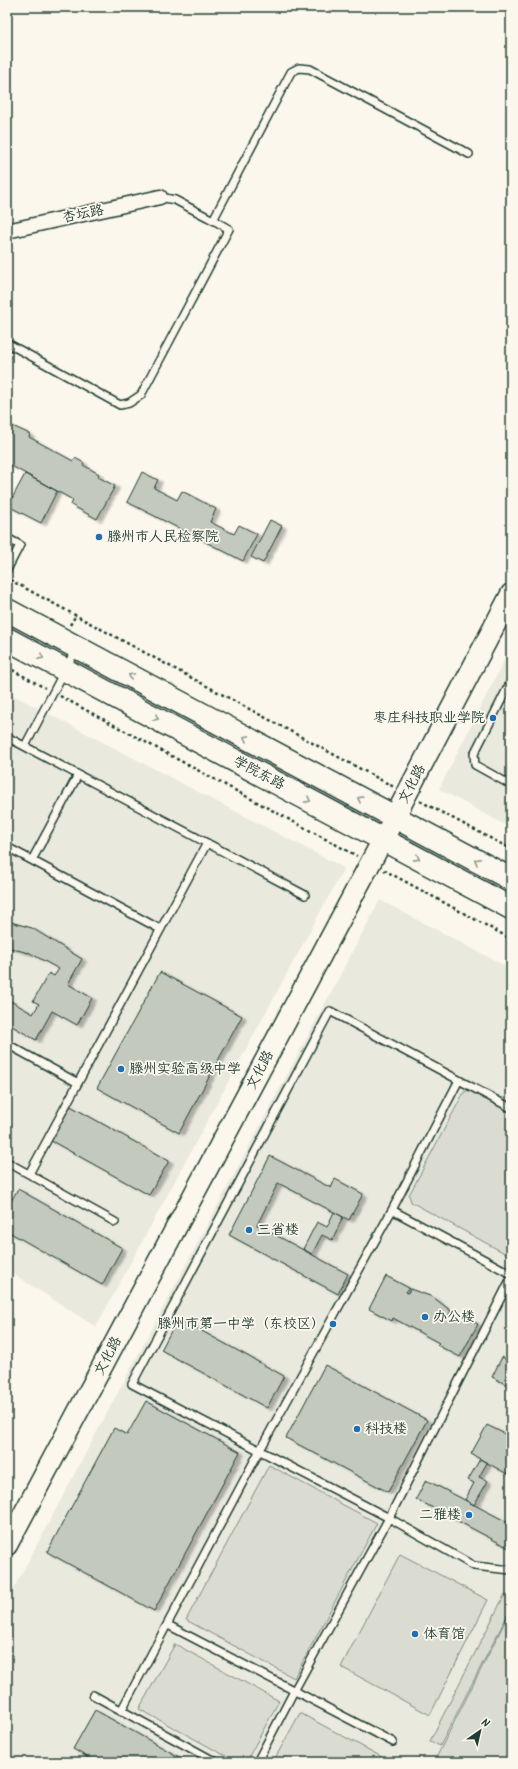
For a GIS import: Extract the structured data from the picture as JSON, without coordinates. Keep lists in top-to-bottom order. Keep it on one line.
{"streets":{"main road":["学院东路"],"street":["杏坛路","文化路"]},"crossings":[["学院东路","文化路"]],"places":["滕州市人民检察院","枣庄科技职业学院","滕州实验高级中学","三省楼","办公楼","滕州市第一中学（东校区）","科技楼","二雅楼","体育馆"],"north":"top right"}
